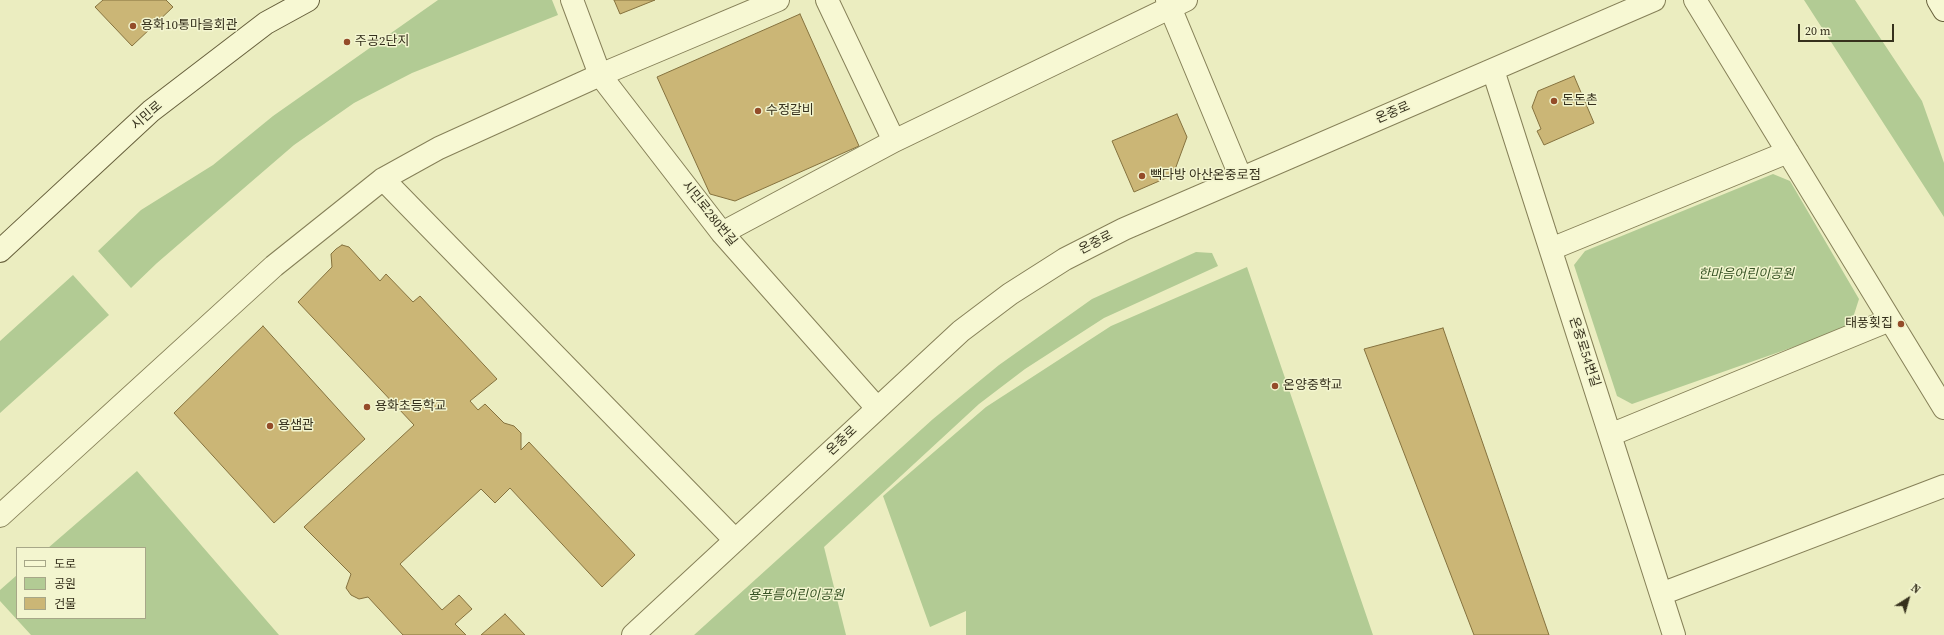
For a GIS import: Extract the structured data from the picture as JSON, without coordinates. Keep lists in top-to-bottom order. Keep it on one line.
{"streets":{"street":["온중로","시민로","시민로280번길","온중로54번길"]},"crossings":[["온중로","시민로280번길"],["온중로","온중로54번길"]],"parks":["한마음어린이공원","용푸름어린이공원"],"places":["용화10통마을회관","주공2단지","돈돈촌","수정갈비","빽다방 아산온중로점","태풍횟집","온양중학교","용화초등학교","용샘관"],"legend":["도로","공원","건물"],"scale_bar":"20 m","north":"top right"}
